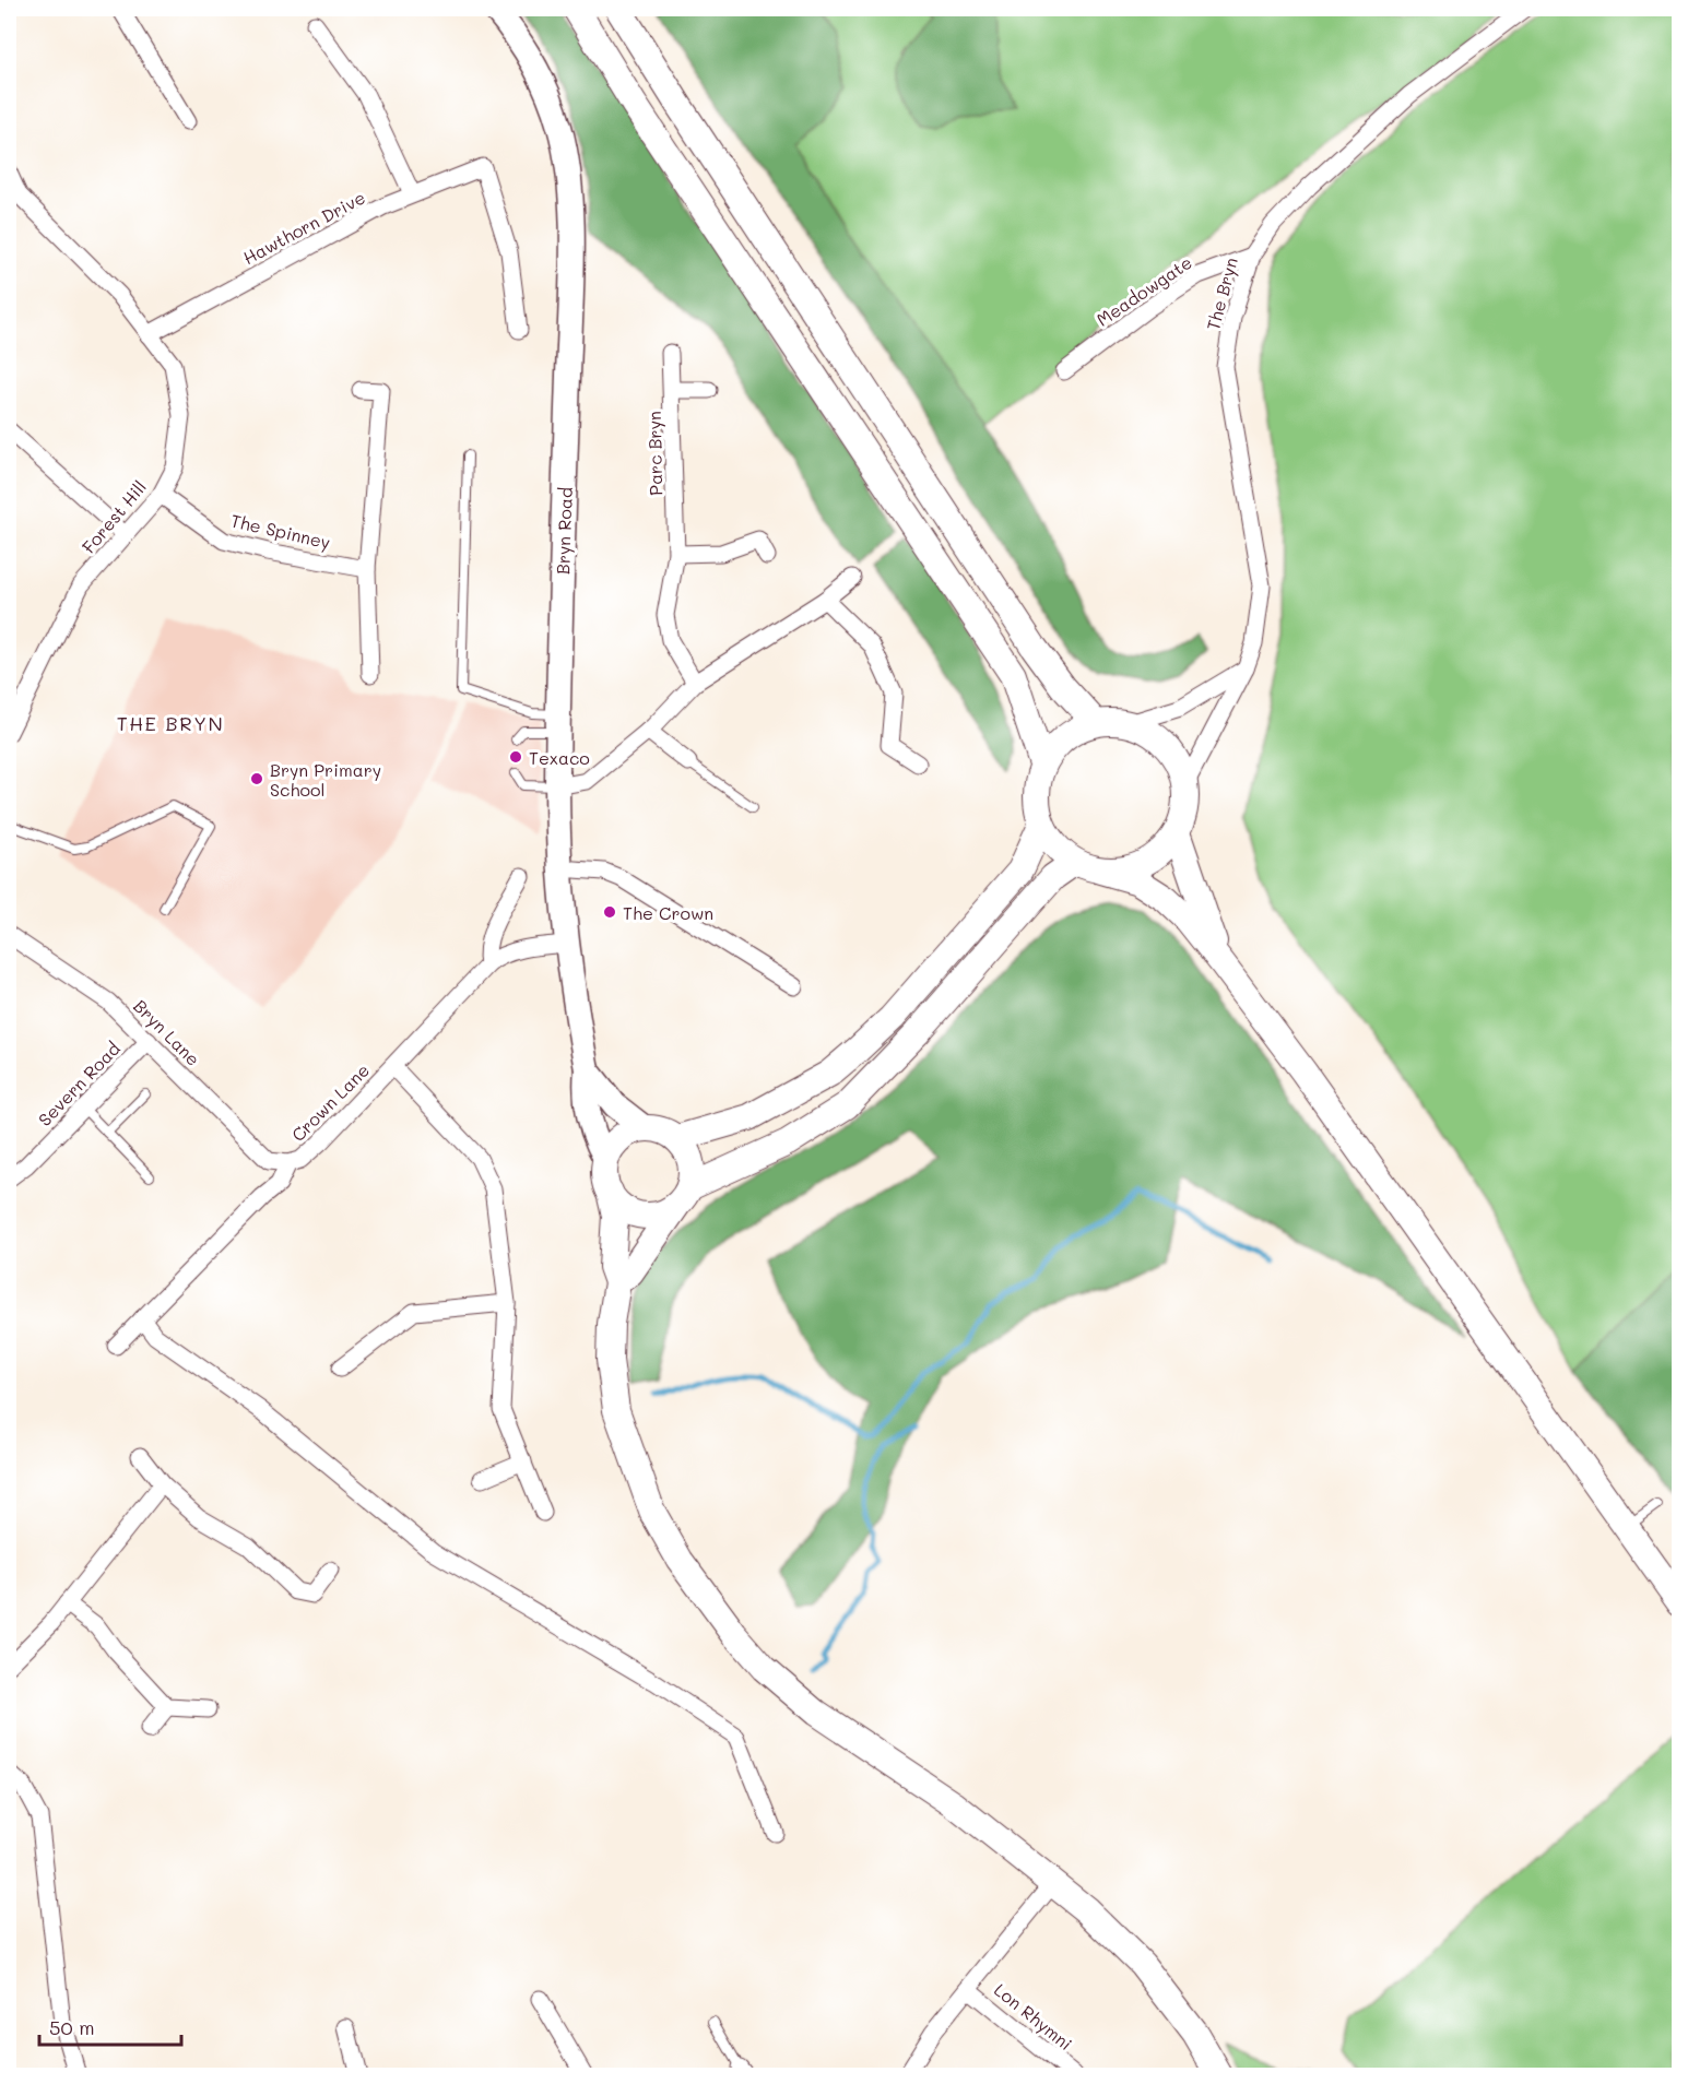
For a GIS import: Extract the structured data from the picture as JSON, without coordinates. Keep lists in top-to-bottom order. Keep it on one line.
{"streets":{"street":["Hawthorn Drive","Meadowgate","The Bryn","Parc Bryn","Forest Hill","The Spinney","Bryn Road","Bryn Lane","Severn Road","Crown Lane","Lon Rhymni"]},"crossings":[["Hawthorn Drive","Forest Hill"],["Meadowgate","The Bryn"],["Forest Hill","The Spinney"],["Bryn Road","Crown Lane"],["Bryn Lane","Severn Road"],["Bryn Lane","Crown Lane"]],"districts":["THE BRYN"],"places":["Texaco","Bryn Primary School","The Crown"],"scale_bar":"50 m"}
